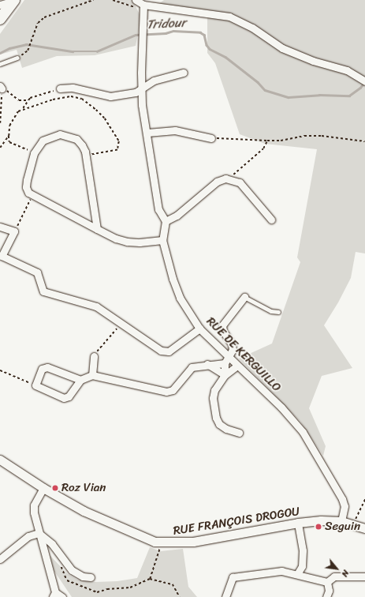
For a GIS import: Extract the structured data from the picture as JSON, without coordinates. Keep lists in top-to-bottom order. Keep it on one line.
{"streets":{"street":["RUE DE KERGUILLO","RUE FRANÇOIS DROGOU"]},"crossings":[["RUE DE KERGUILLO","RUE FRANÇOIS DROGOU"]],"water":["Tridour"],"places":["Roz Vian","Seguin"],"north":"bottom right"}
